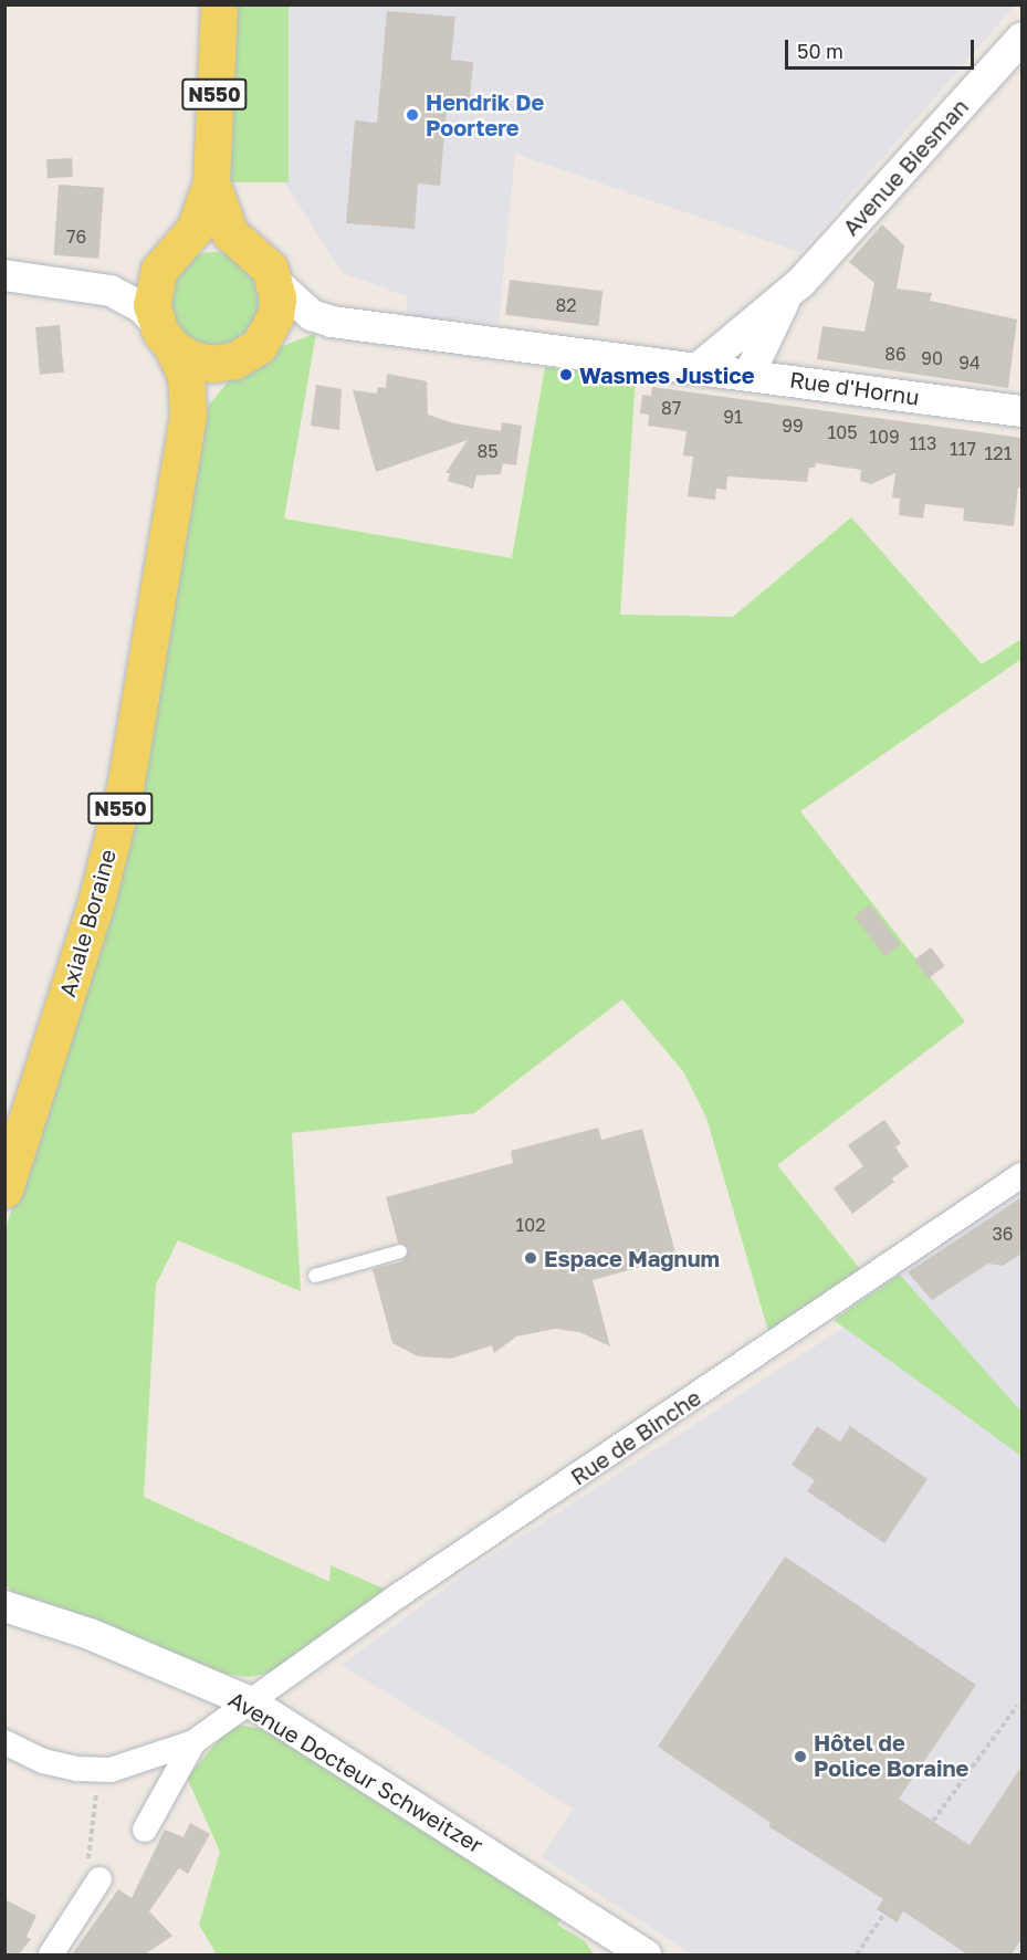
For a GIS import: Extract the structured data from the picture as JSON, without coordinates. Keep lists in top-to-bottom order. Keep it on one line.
{"streets":{"main road":["N550","Axiale Boraine"],"street":["Avenue Biesman","Rue d'Hornu","Rue de Binche","Avenue Docteur Schweitzer"]},"crossings":[["N550","Axiale Boraine"],["Avenue Biesman","Rue d'Hornu"],["Rue de Binche","Avenue Docteur Schweitzer"]],"places":["Hendrik De Poortere","Wasmes Justice","Espace Magnum","Hôtel de Police Boraine"],"house_numbers":["76","82","86","90","94","87","91","99","105","109","113","117","85","121","102","36"],"scale_bar":"50 m"}
